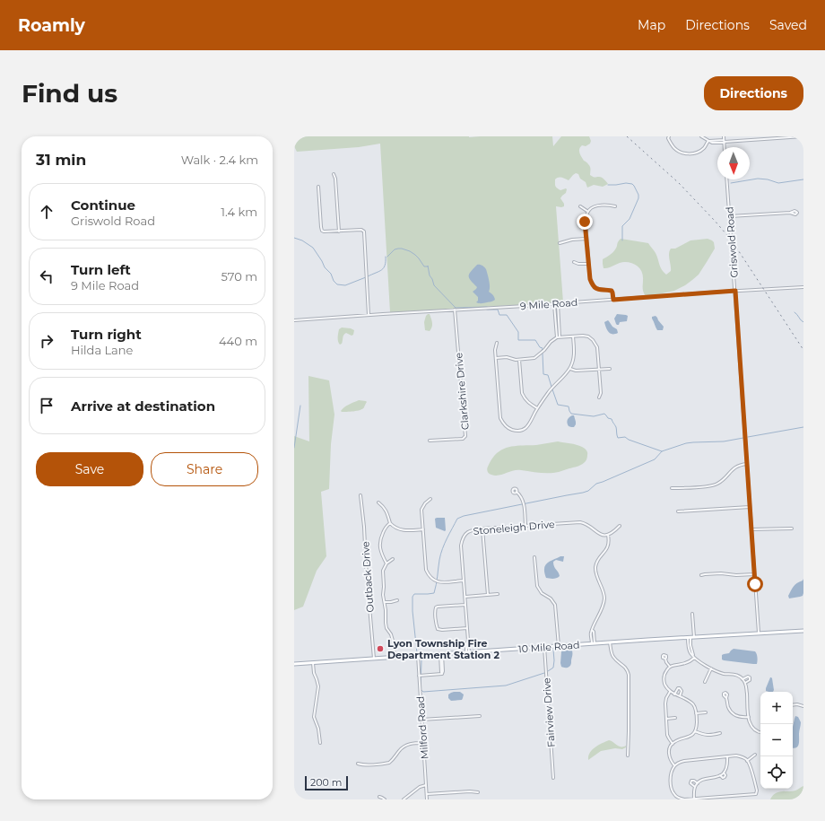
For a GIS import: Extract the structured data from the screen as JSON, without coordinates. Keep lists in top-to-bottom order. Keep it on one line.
{"streets":{"main road":["10 Mile Road"],"street":["Griswold Road","9 Mile Road","Clarkshire Drive","Stoneleigh Drive","Outback Drive","Fairview Drive","Milford Road"]},"crossings":[["Griswold Road","9 Mile Road"],["Griswold Road","10 Mile Road"],["9 Mile Road","Clarkshire Drive"],["Stoneleigh Drive","10 Mile Road"],["Outback Drive","10 Mile Road"],["10 Mile Road","Fairview Drive"],["10 Mile Road","Milford Road"]],"places":["Lyon Township Fire Department Station 2"],"scale_bar":"200 m","north":"bottom","page":{"header":"Roamly","nav":["Map","Directions","Saved"],"buttons":["Directions",["Save","Share"]],"title":"Find us","heading":["31 min","Walk · 2.4 km"],"list":[["Continue","Griswold Road","1.4 km"],["Turn left","9 Mile Road","570 m"],["Turn right","Hilda Lane","440 m"],"Arrive at destination"],"map_buttons":["+","−"],"scale":"200 m"}}
